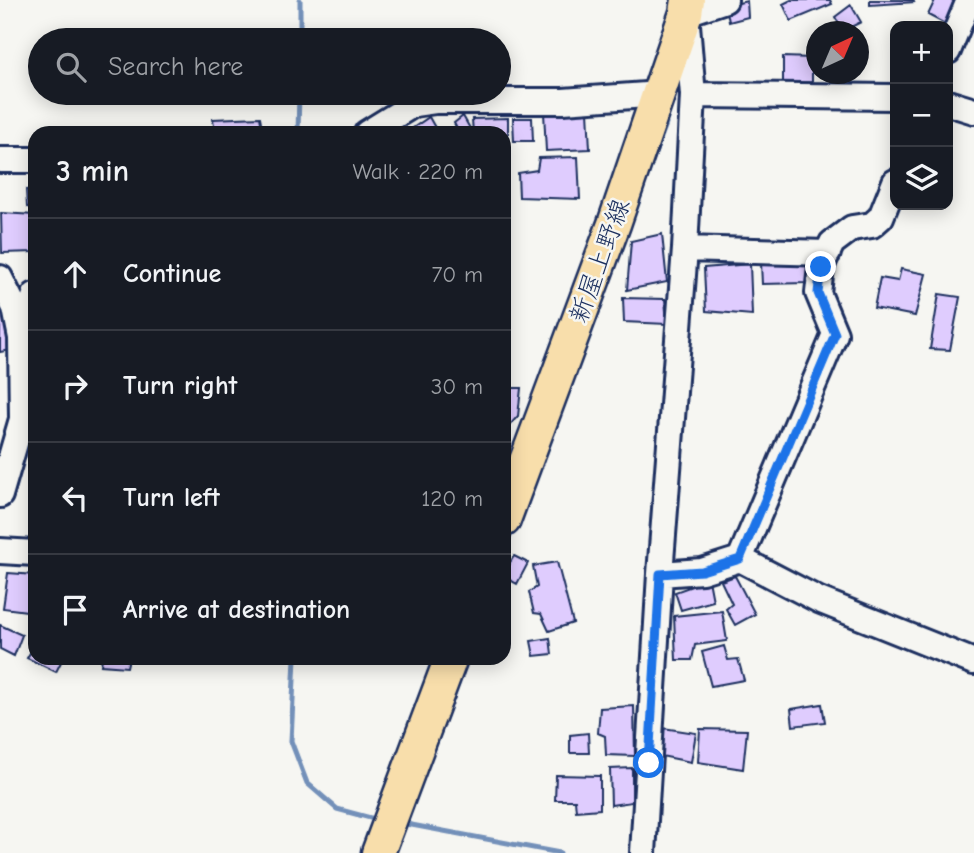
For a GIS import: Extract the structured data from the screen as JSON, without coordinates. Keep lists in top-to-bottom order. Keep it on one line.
{"streets":{"main road":["新屋上野線"]},"north":"top right","page":{"map_buttons":["+","−"],"search":"Search here","heading":["3 min","Walk · 220 m"],"list":[["Continue","70 m"],["Turn right","30 m"],["Turn left","120 m"],"Arrive at destination"]}}
